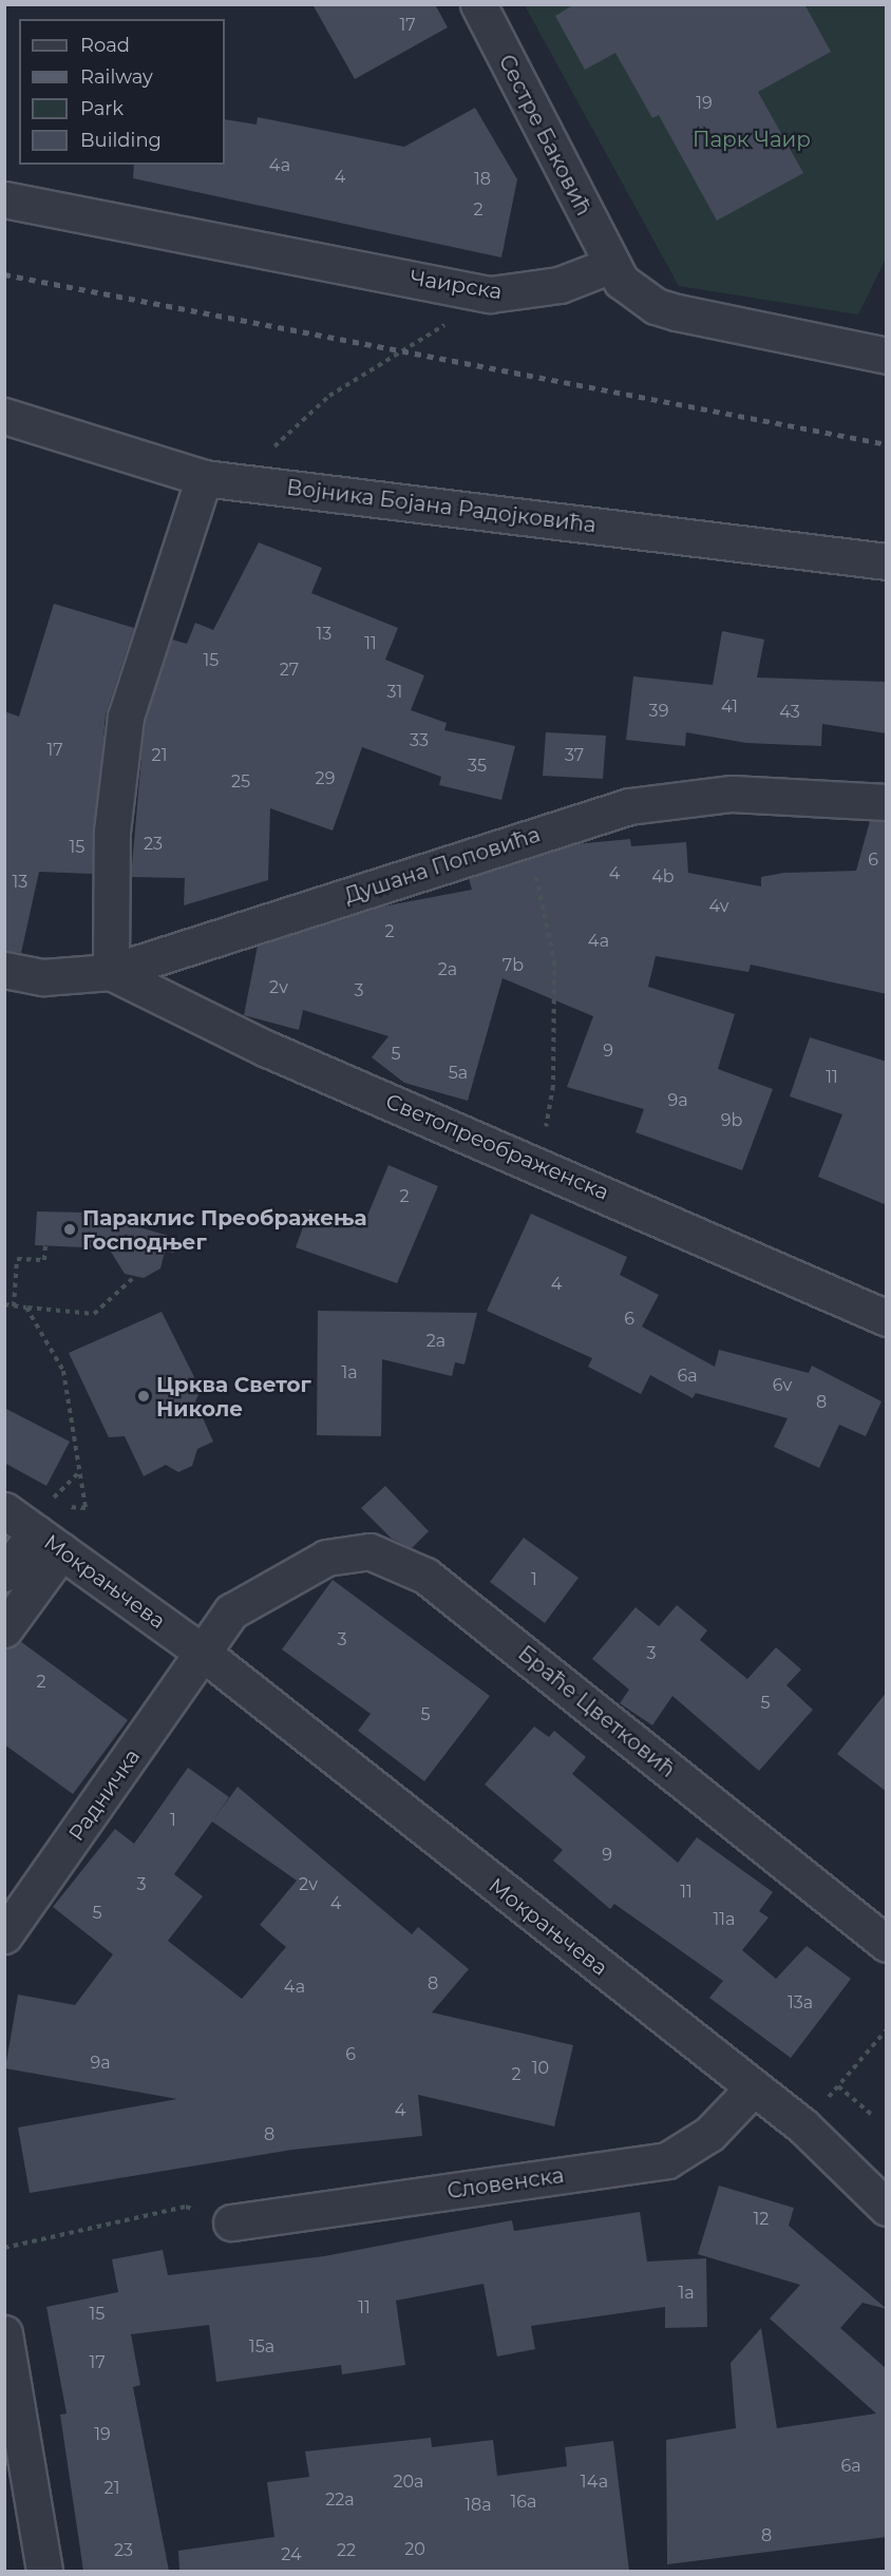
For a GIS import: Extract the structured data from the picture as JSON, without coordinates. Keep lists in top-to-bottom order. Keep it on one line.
{"streets":{"street":["Сестре Баковић","Чаирска","Војника Бојана Радојковића","Душана Поповића","Светопреображенска","Мокрањчева","Браће Цветковић","Радничка","Словенска"]},"crossings":[["Сестре Баковић","Чаирска"],["Душана Поповића","Светопреображенска"],["Мокрањчева","Браће Цветковић"],["Мокрањчева","Радничка"],["Мокрањчева","Словенска"],["Браће Цветковић","Радничка"]],"parks":["Парк Чаир"],"places":["Параклис Преображења Господњег","Црква Светог Николе"],"house_numbers":["17","19","4a","4","18","2","13","11","15","27","31","41","39","43","33","17","21","37","35","29","25","23","15","6","4","4b","13","4v","2","4a","7b","2a","2v","3","9","5","5a","11","9a","9b","2","4","6","2a","1a","6a","6v","8","1","3","3","2","5","5","1","9","3","2v","11","4","5","11a","8","4a","13a","6","9a","10","2","4","8","12","1a","11","15","15a","17","19","6a","20a","14a","21","22a","16a","18a","8","20","23","22","24"],"legend":["Road","Railway","Park","Building"]}
